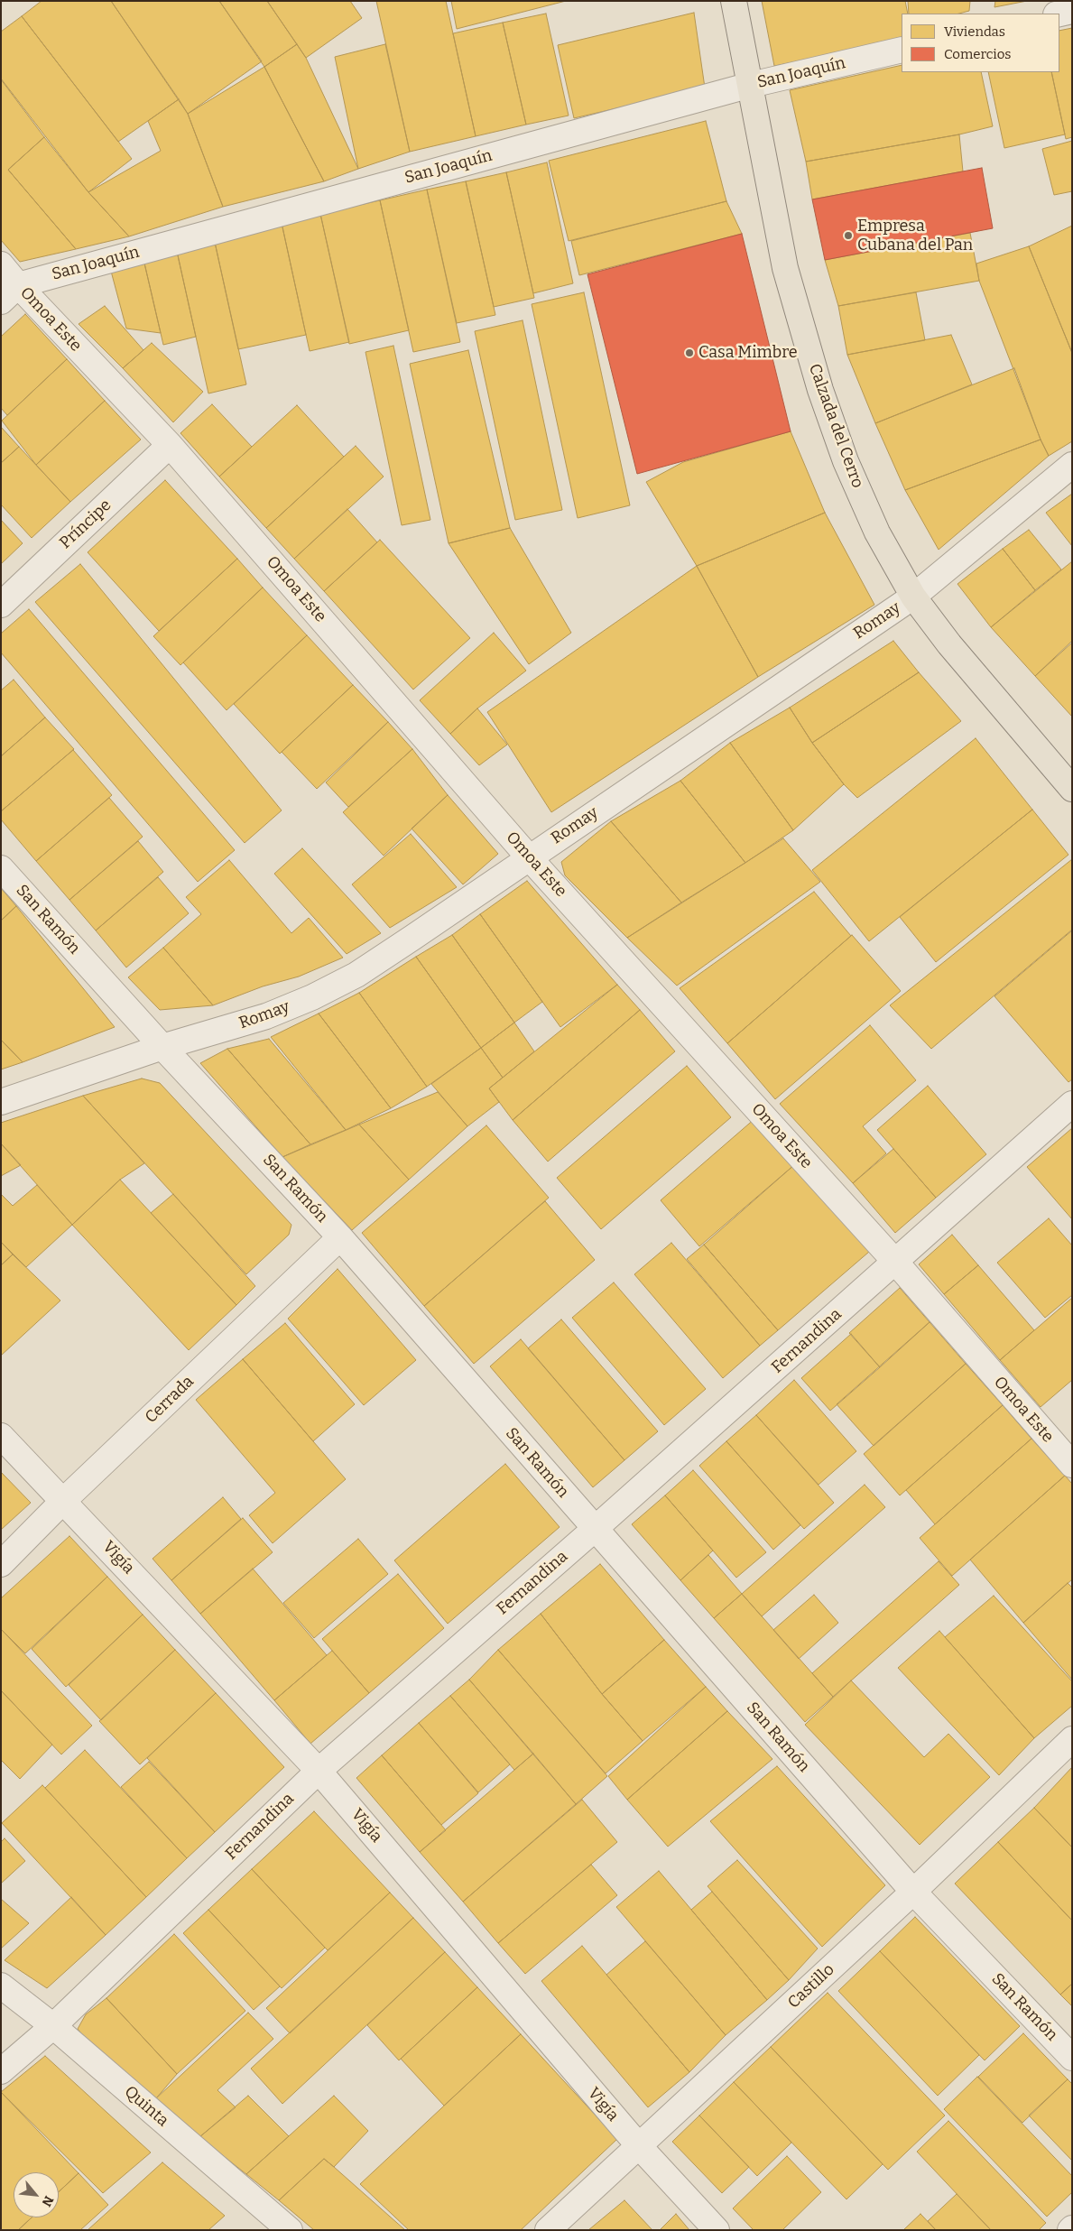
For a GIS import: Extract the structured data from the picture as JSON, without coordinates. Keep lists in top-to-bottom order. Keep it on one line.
{"streets":{"main road":["Calzada del Cerro"],"street":["San Joaquín","Omoa Este","Príncipe","Romay","San Ramón","Fernandina","Cerrada","Vigía","Castillo","Quinta"]},"crossings":[["San Joaquín","Omoa Este"],["San Joaquín","Calzada del Cerro"],["Omoa Este","Príncipe"],["Omoa Este","Romay"],["Omoa Este","Fernandina"],["Calzada del Cerro","Romay"],["Romay","San Ramón"],["San Ramón","Fernandina"],["San Ramón","Cerrada"],["San Ramón","Castillo"],["Fernandina","Vigía"],["Fernandina","Quinta"],["Cerrada","Vigía"],["Vigía","Castillo"]],"places":["Empresa Cubana del Pan","Casa Mimbre"],"legend":["Viviendas","Comercios"],"north":"bottom right"}
